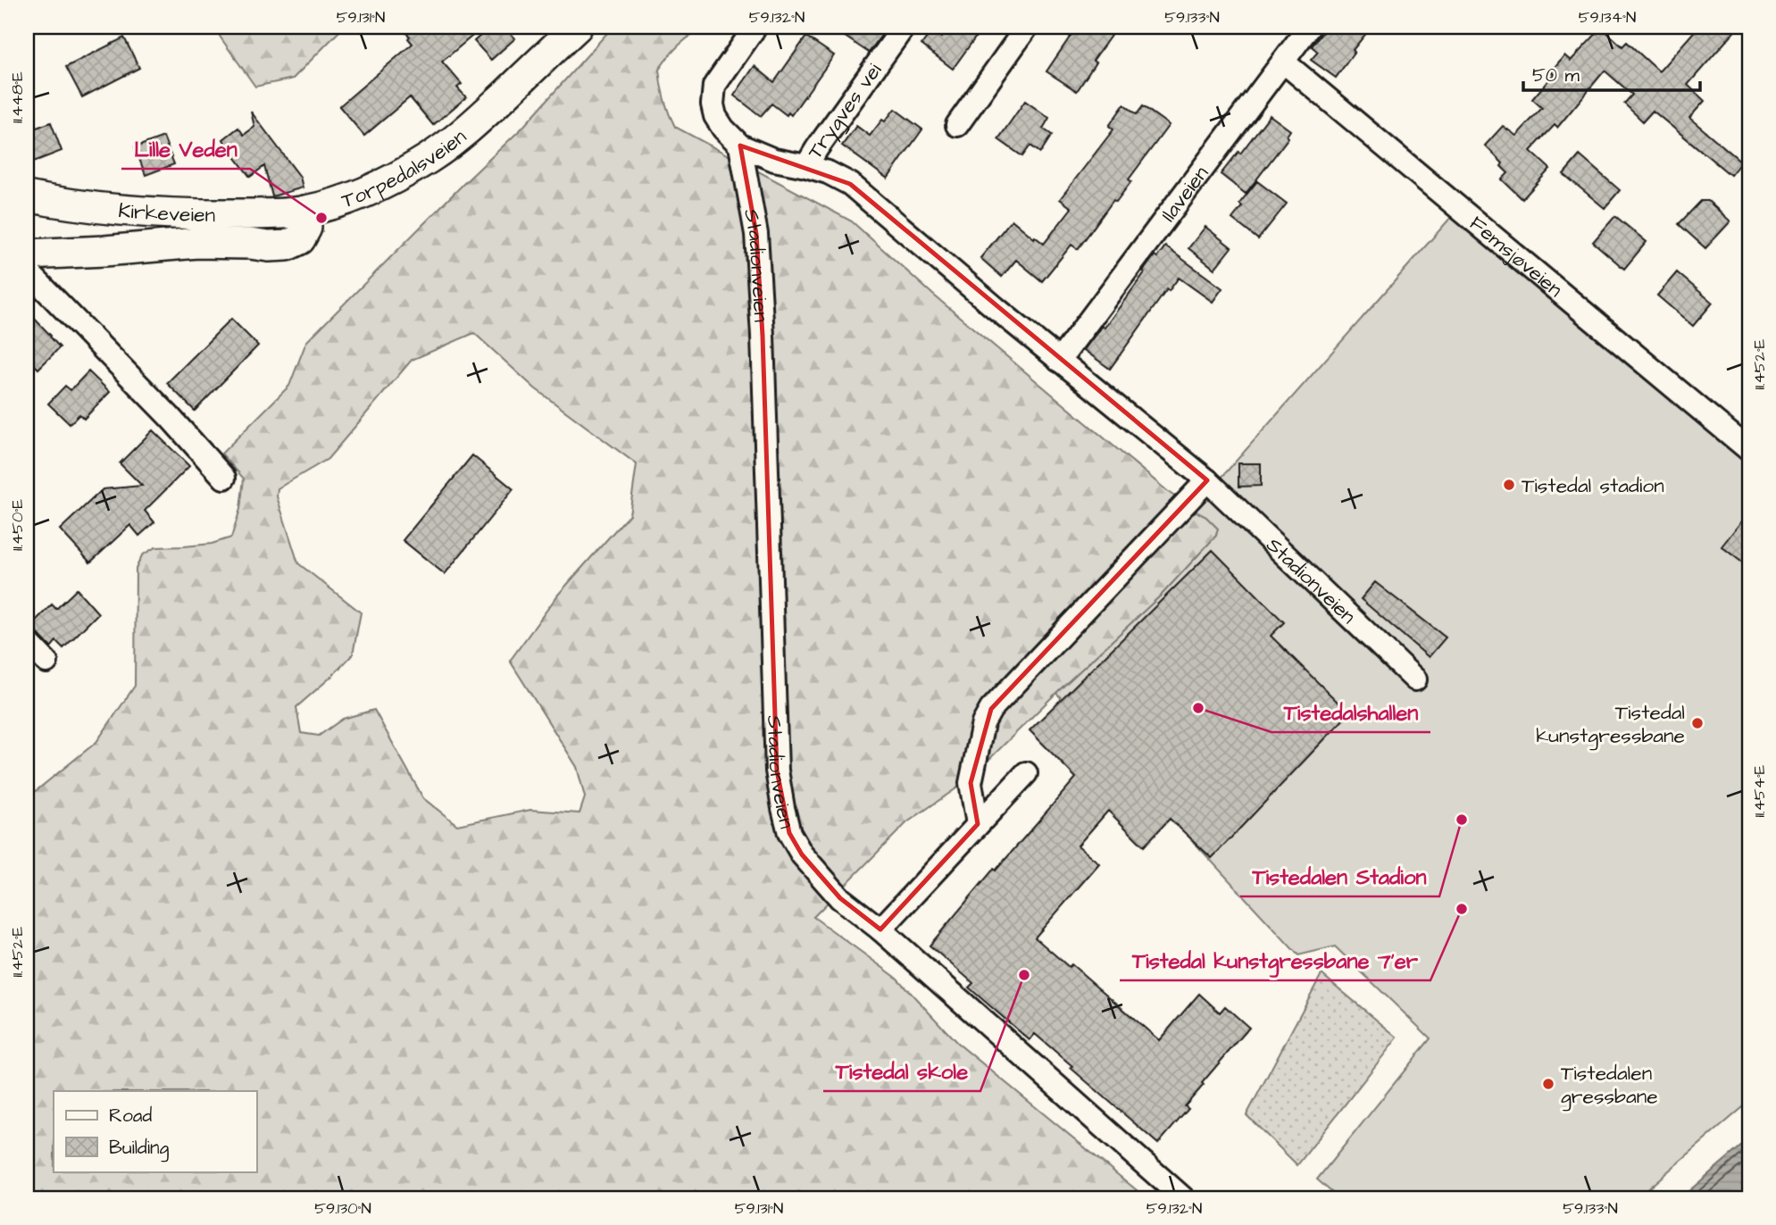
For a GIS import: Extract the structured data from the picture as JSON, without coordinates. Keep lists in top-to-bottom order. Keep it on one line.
{"streets":{"main road":["Torpedalsveien","Kirkeveien"],"street":["Trygves vei","Ilaveien","Femsjøveien","Stadionveien"]},"crossings":[["Trygves vei","Stadionveien"],["Torpedalsveien","Kirkeveien"],["Ilaveien","Femsjøveien"],["Ilaveien","Stadionveien"]],"places":["Lille Veden","Tistedal stadion","Tistedalshallen","Tistedal kunstgressbane","Tistedalen Stadion","Tistedal kunstgressbane 7'er","Tistedal skole","Tistedalen gressbane"],"legend":["Road","Building"],"scale_bar":"50 m","coordinates":["59.131°N","59.132°N","59.133°N","59.134°N","11.448°E","11.452°E","11.450°E","11.454°E","59.130°N"]}
